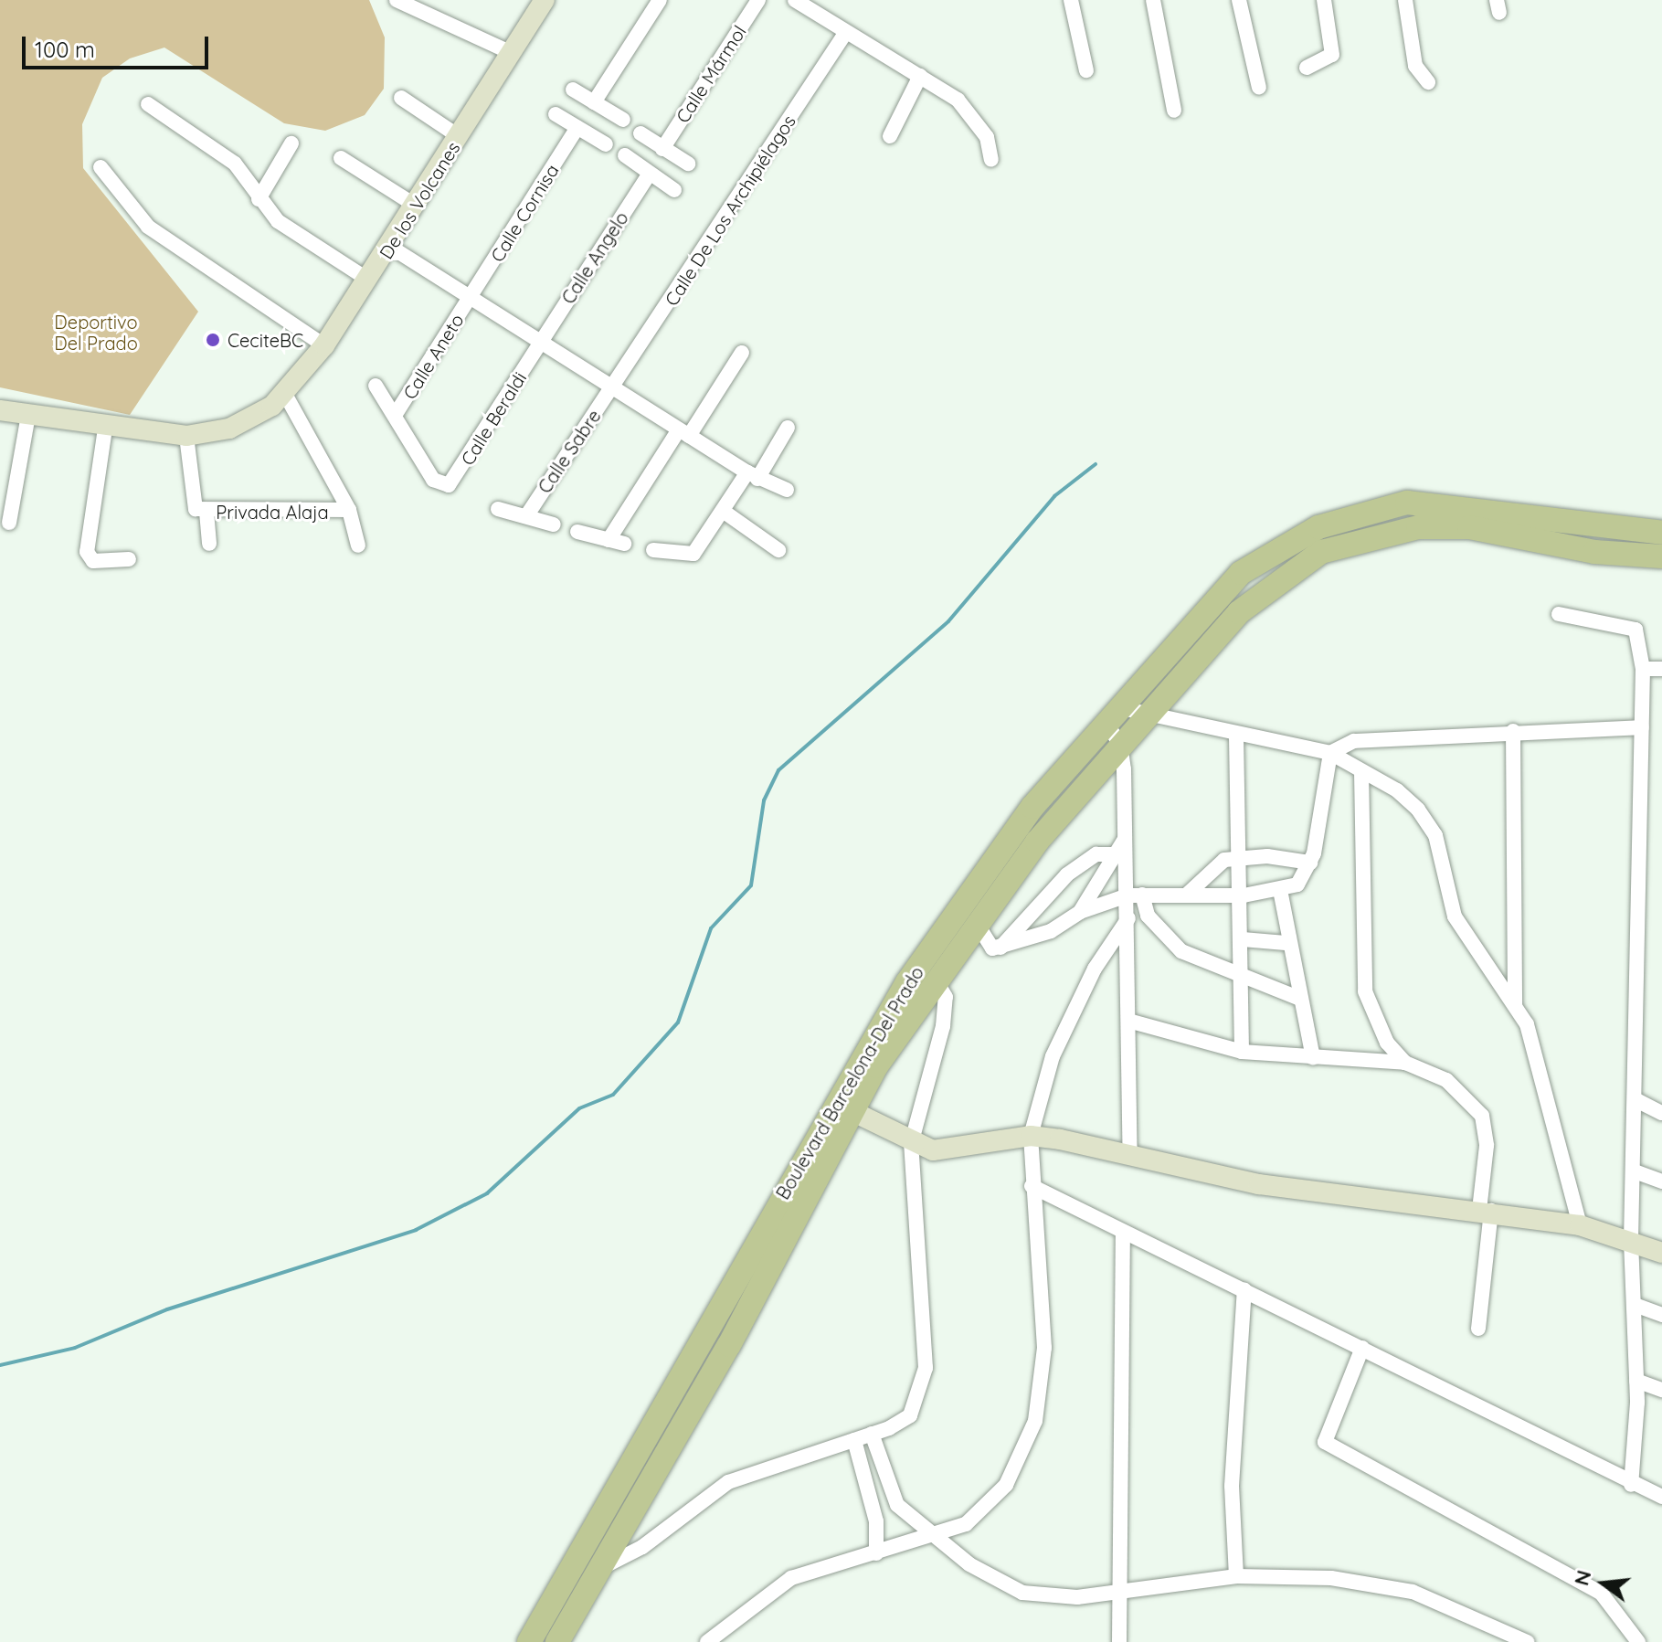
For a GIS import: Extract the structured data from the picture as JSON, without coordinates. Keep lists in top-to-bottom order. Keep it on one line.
{"streets":{"main road":["Boulevard Barcelona-Del Prado"],"street":["Calle Mármol","De los Volcanes","Calle De Los Archipiélagos","Calle Cornisa","Calle Angelo","Calle Aneto","Calle Beraldi","Calle Sabre","Privada Alaja"]},"crossings":[["Calle De Los Archipiélagos","Calle Sabre"],["Calle Cornisa","Calle Aneto"],["Calle Angelo","Calle Beraldi"],["Calle Aneto","Calle Beraldi"]],"parks":["Deportivo Del Prado"],"places":["CeciteBC"],"scale_bar":"100 m","north":"left"}
